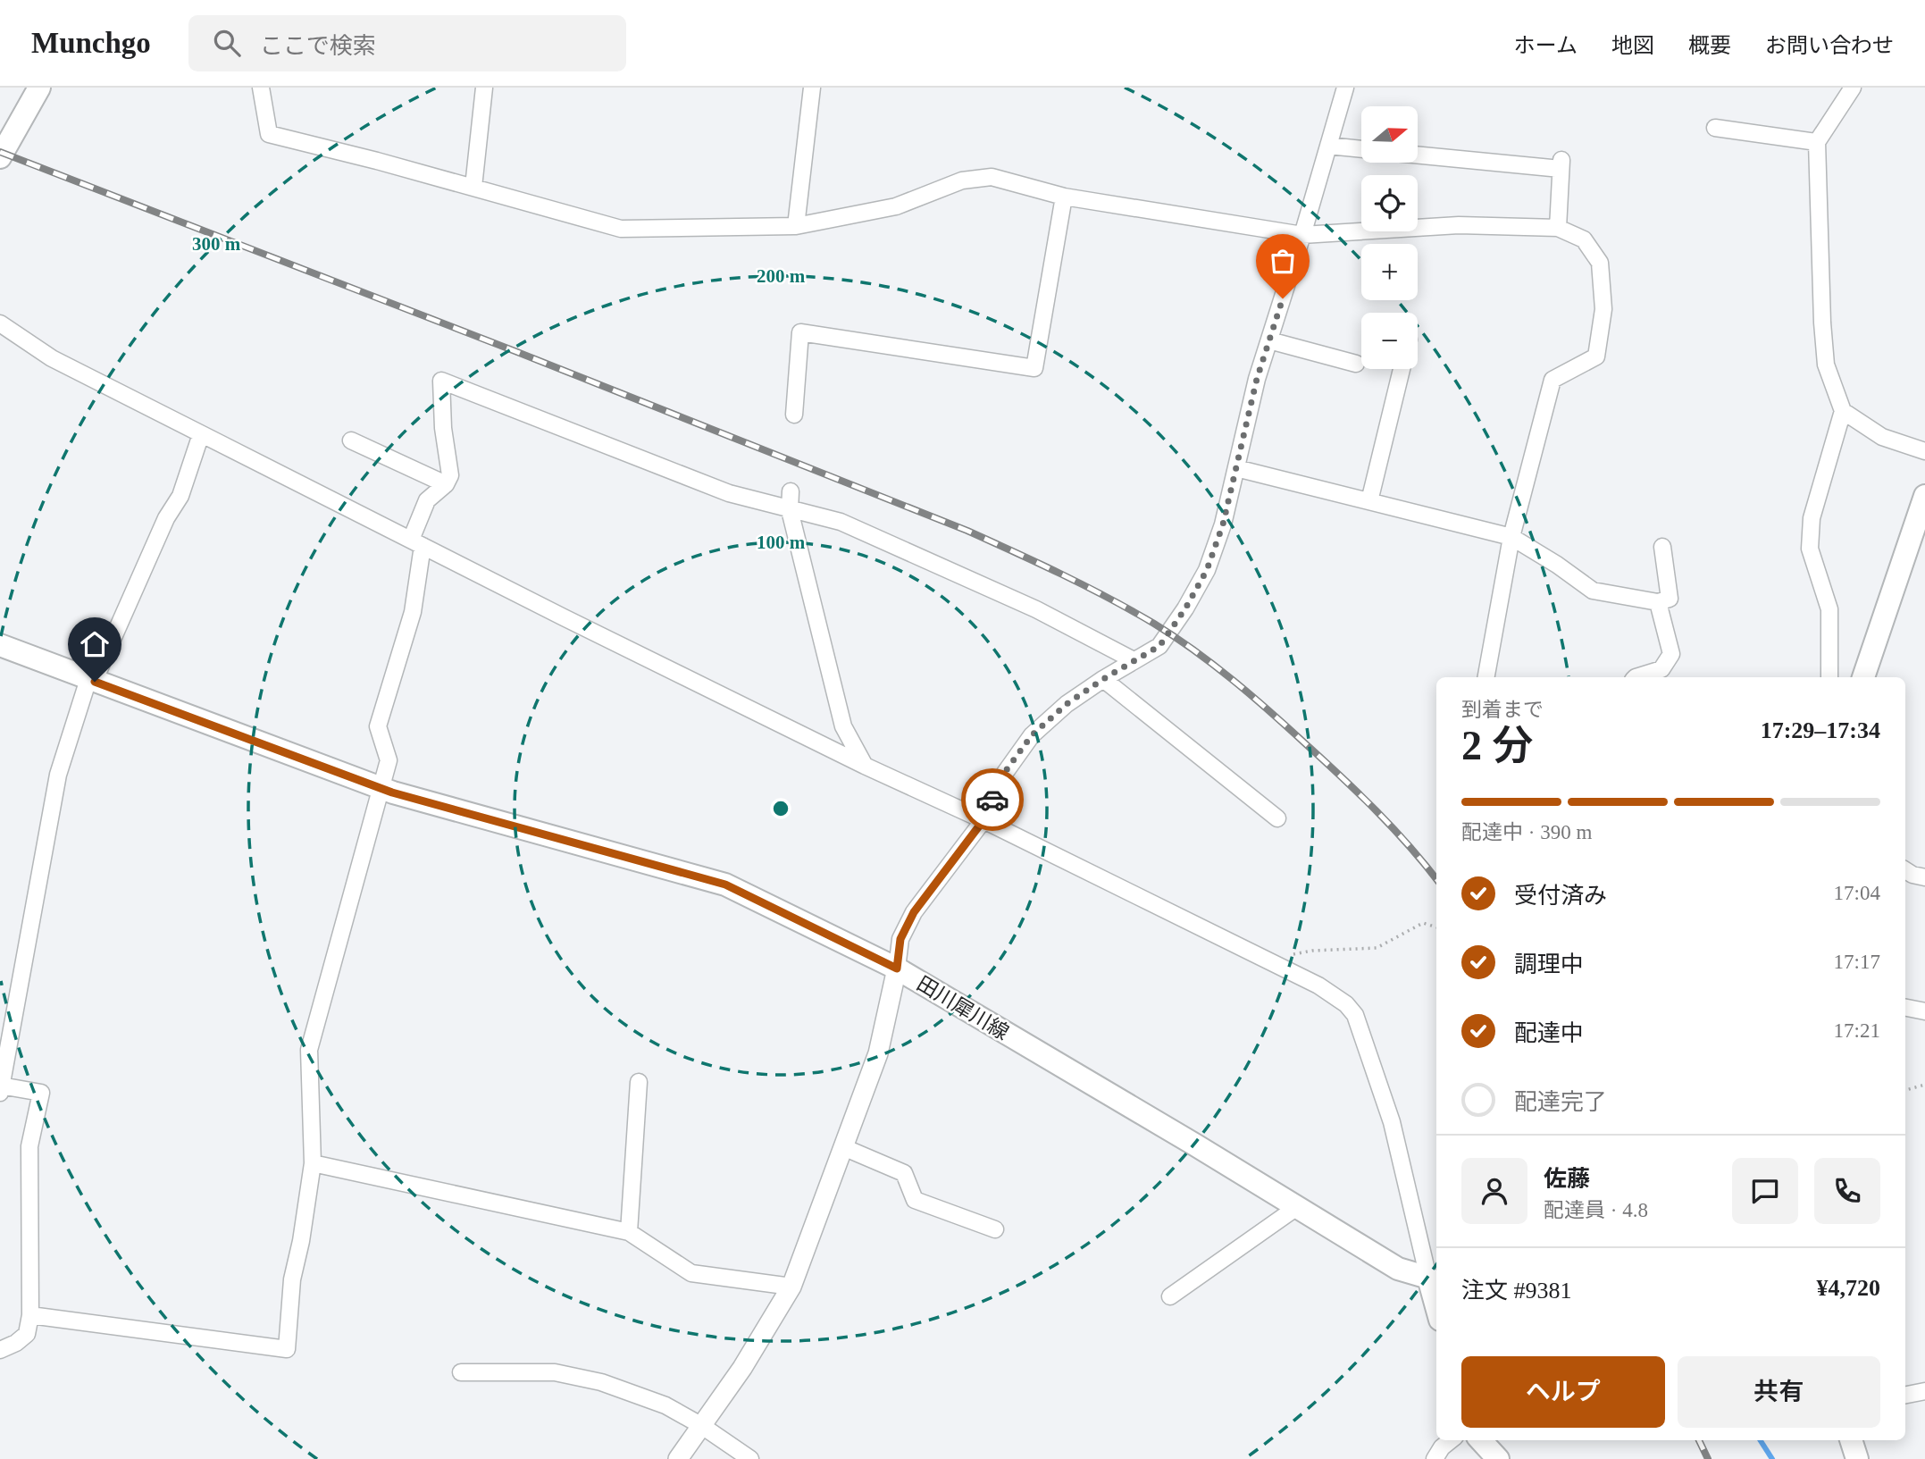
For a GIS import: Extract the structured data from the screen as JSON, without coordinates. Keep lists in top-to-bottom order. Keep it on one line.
{"streets":{"main road":["田川犀川線"]},"north":"right","page":{"header":"Munchgo","search":"ここで検索","nav":["ホーム","地図","概要","お問い合わせ"],"map_buttons":["+","−"],"heading":["2 分","到着まで","17:29–17:34"],"panel":["佐藤","配達員 · 4.8","注文 #9381","¥4,720"],"bar":"配達中 · 390 m","list":[["受付済み","17:04"],["調理中","17:17"],["配達中","17:21"],"配達完了"],"buttons":["ヘルプ","共有"]},"rings":["300 m","200 m","100 m"]}
